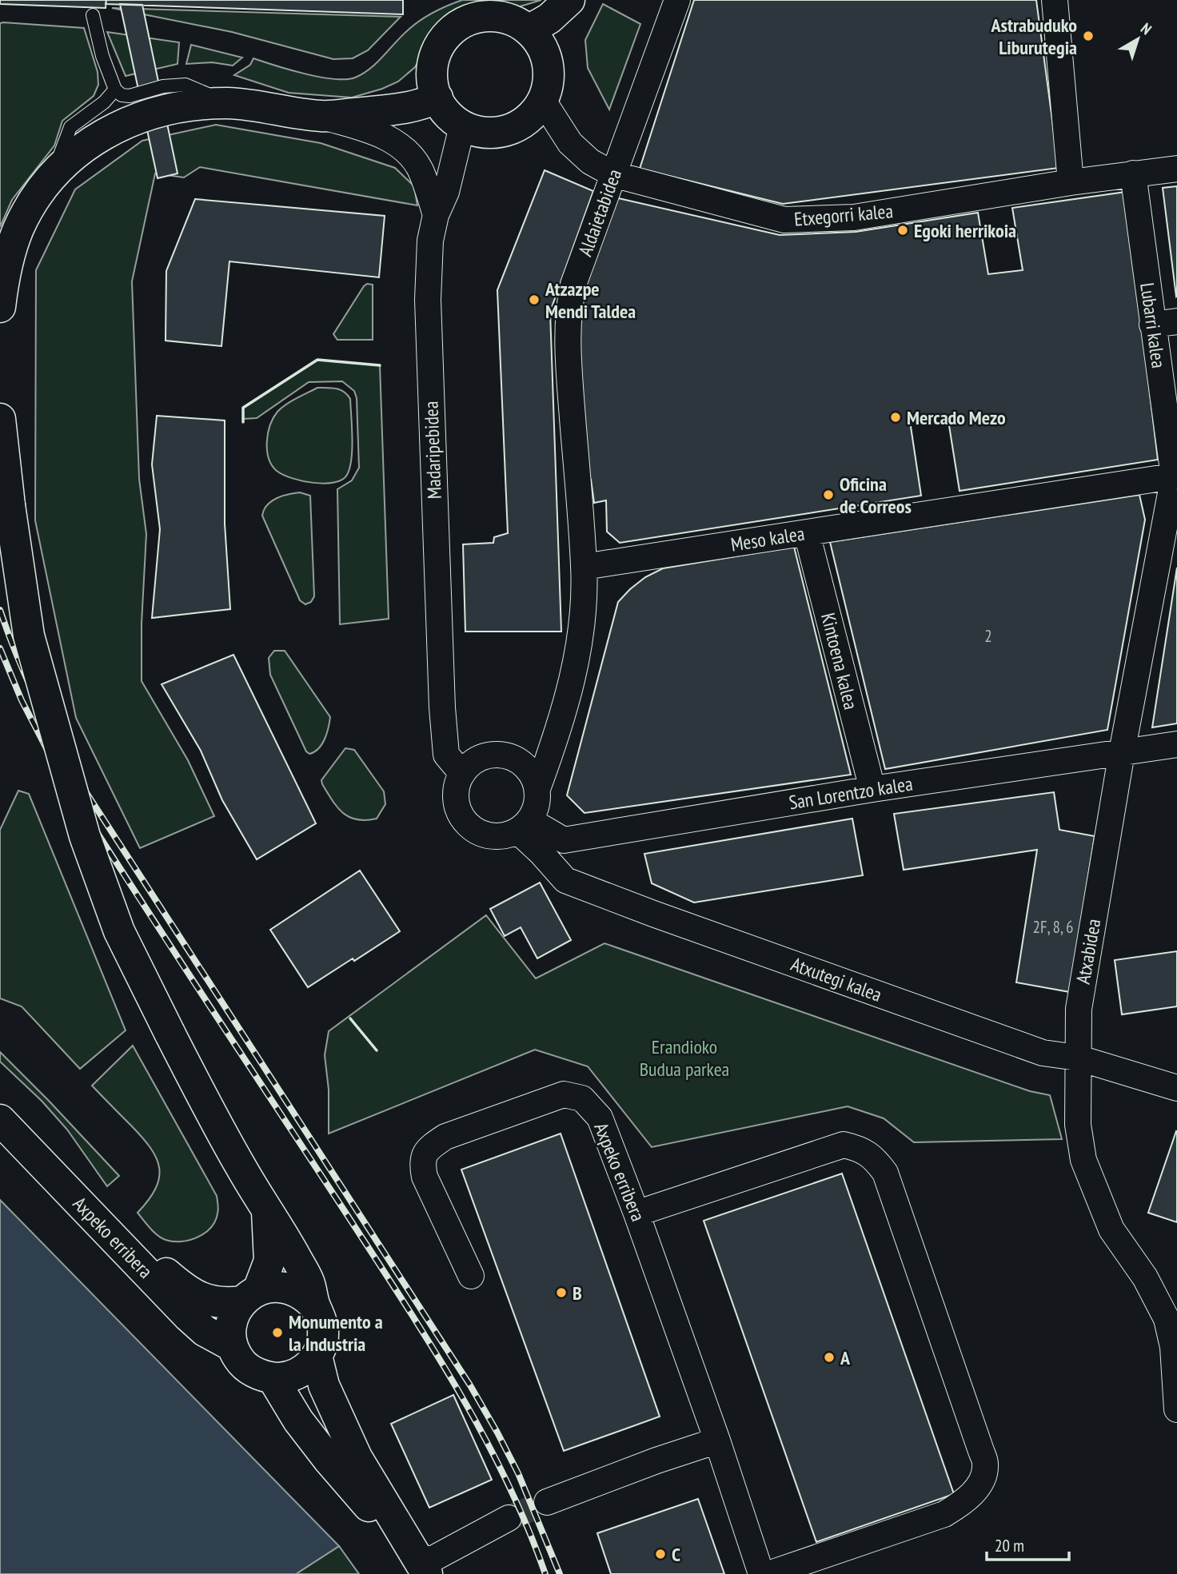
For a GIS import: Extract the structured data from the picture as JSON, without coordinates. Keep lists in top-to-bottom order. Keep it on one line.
{"streets":{"main road":["Axpeko erribera"],"street":["Aldaietabidea","Etxegorri kalea","Lubarri kalea","Madaripebidea","Meso kalea","Kintoena kalea","San Lorentzo kalea","Atxabidea","Atxutegi kalea"]},"crossings":[["Aldaietabidea","Etxegorri kalea"],["Aldaietabidea","Meso kalea"],["Etxegorri kalea","Lubarri kalea"],["Etxegorri kalea","Madaripebidea"],["Lubarri kalea","Meso kalea"],["Lubarri kalea","Atxabidea"],["Madaripebidea","San Lorentzo kalea"],["Madaripebidea","Atxutegi kalea"],["Meso kalea","Kintoena kalea"],["Meso kalea","Atxabidea"],["Kintoena kalea","San Lorentzo kalea"],["San Lorentzo kalea","Atxabidea"],["San Lorentzo kalea","Atxutegi kalea"],["Atxabidea","Atxutegi kalea"]],"parks":["Erandioko Budua parkea"],"places":["Astrabuduko Liburutegia","Egoki herrikoia","Atzazpe Mendi Taldea","Mercado Mezo","Oficina de Correos","B","Monumento a la Industria","A","C"],"house_numbers":["2","2F, 8, 6"],"scale_bar":"20 m","north":"top right"}
